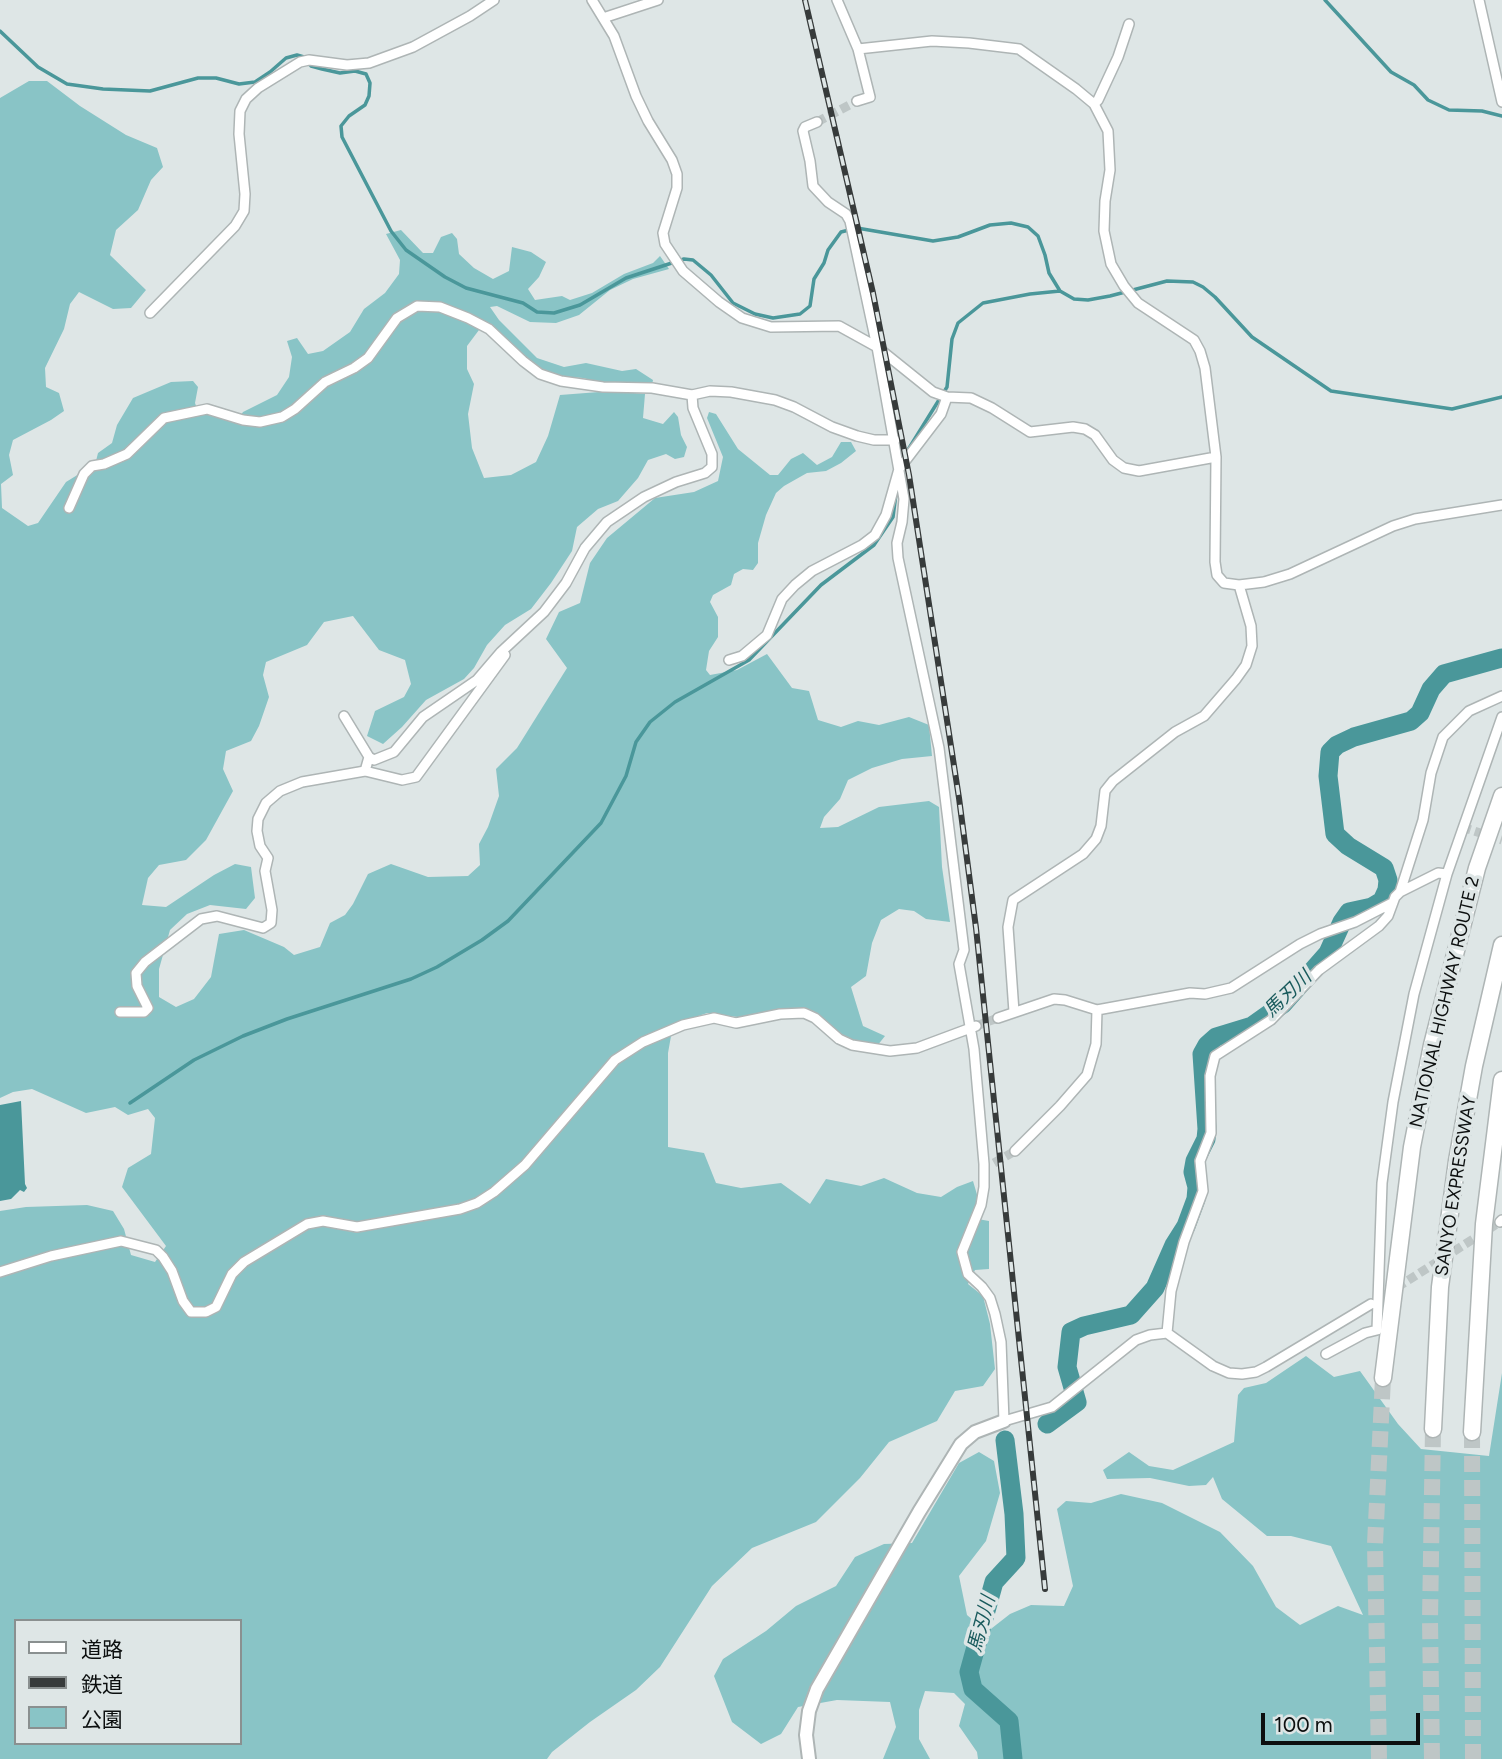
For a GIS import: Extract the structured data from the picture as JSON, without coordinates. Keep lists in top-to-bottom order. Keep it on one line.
{"streets":{"highway":["NATIONAL HIGHWAY ROUTE 2","SANYO EXPRESSWAY"]},"water":["馬刃川"],"legend":["道路","鉄道","公園"],"scale_bar":"100 m"}
